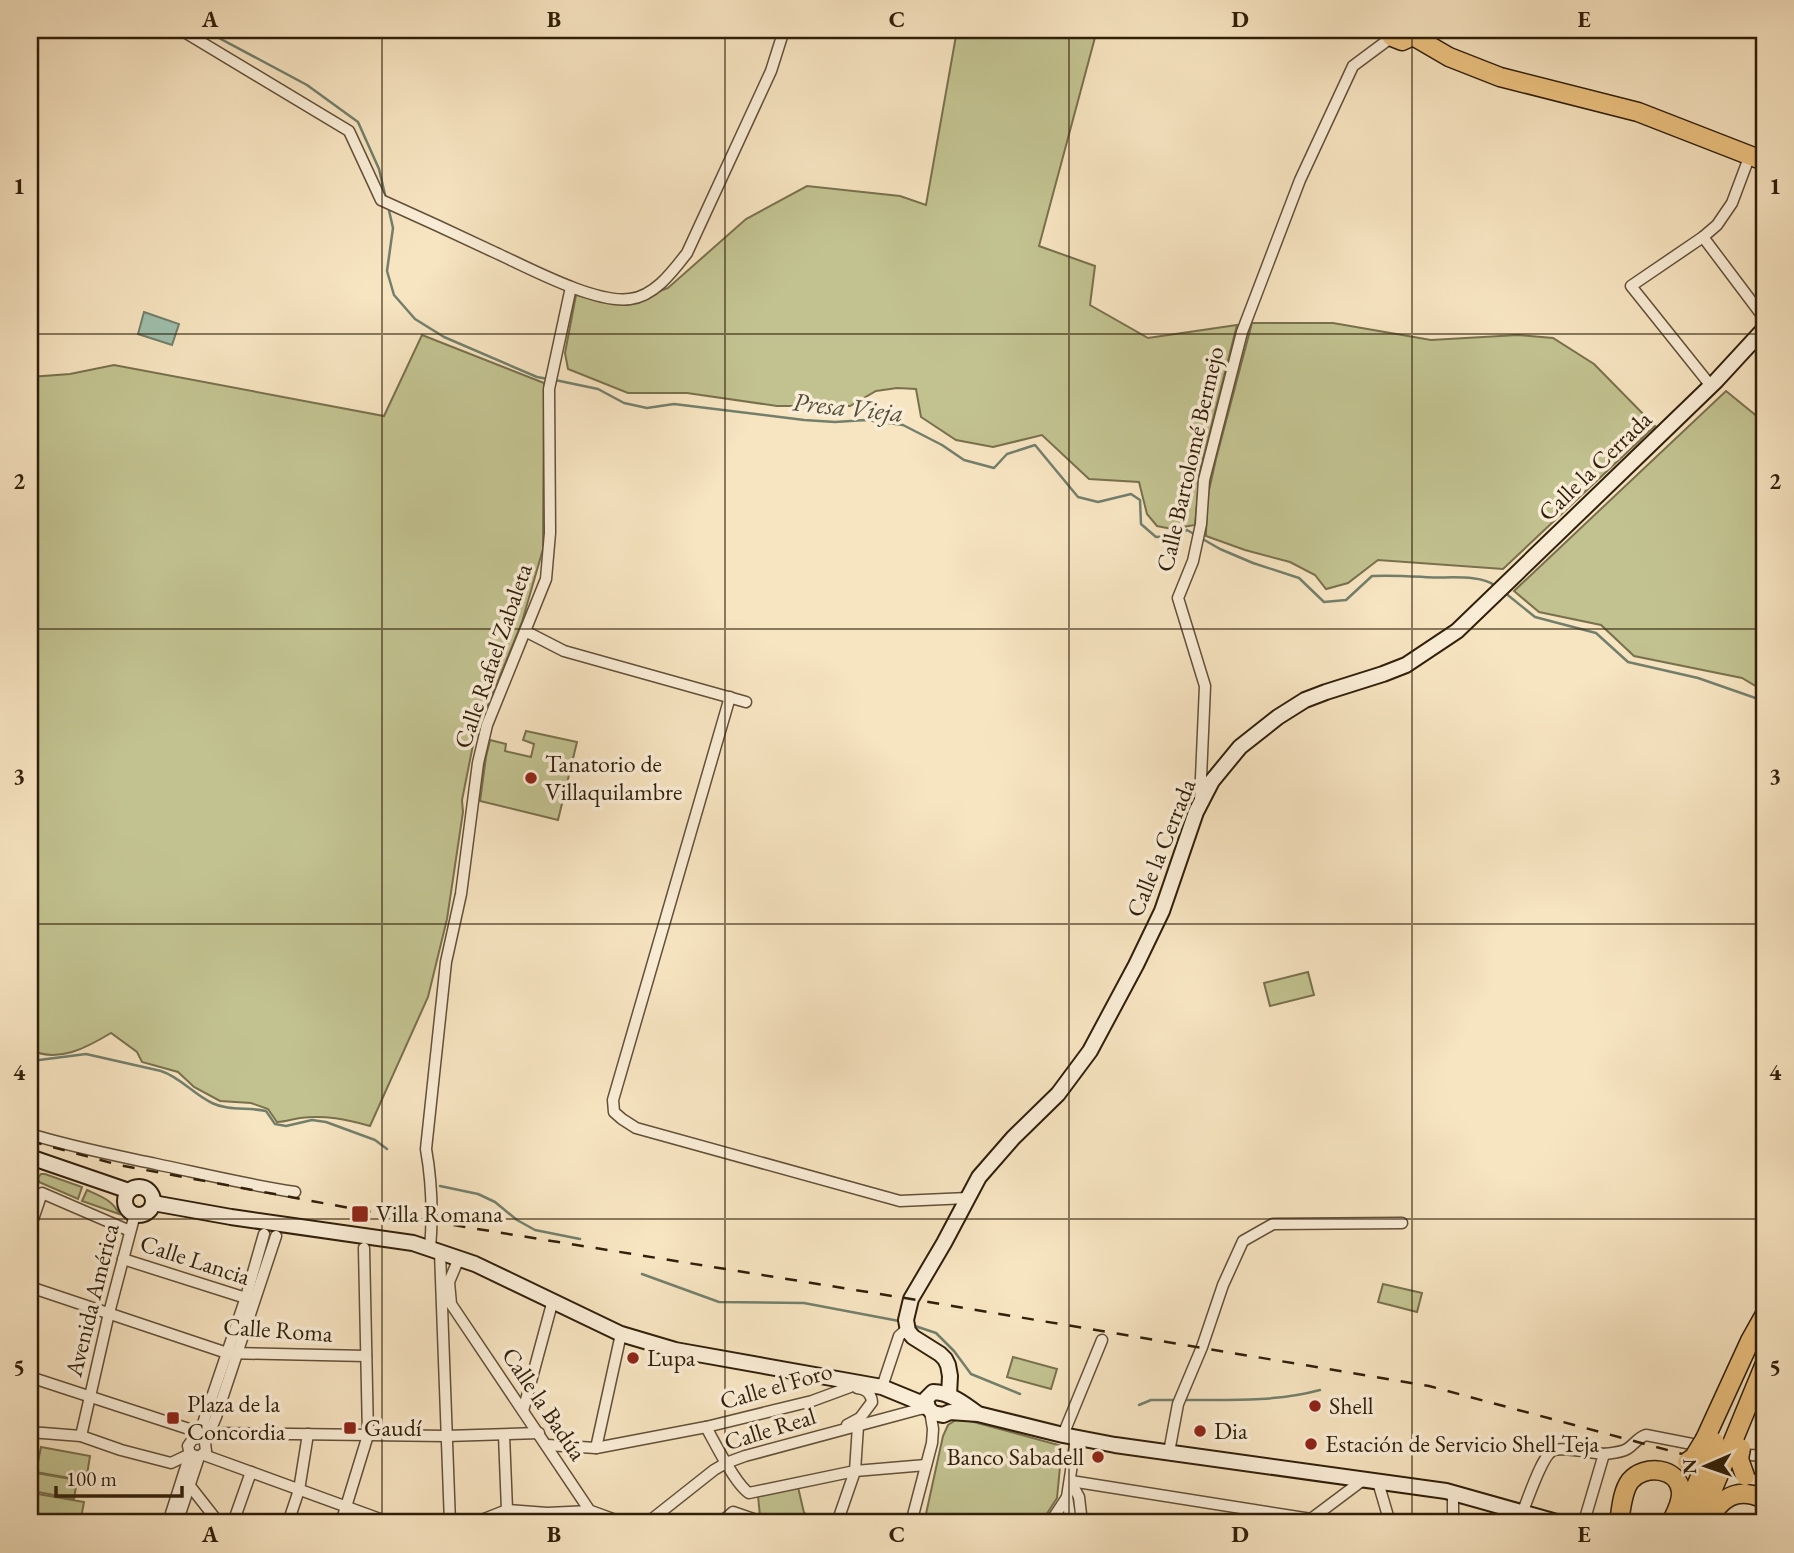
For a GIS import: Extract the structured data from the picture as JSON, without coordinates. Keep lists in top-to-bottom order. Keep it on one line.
{"streets":{"main road":["Calle la Cerrada"],"street":["Calle Bartolomé Bermejo","Calle Rafael Zabaleta","Calle Lancia","Avenida América","Calle Roma","Calle el Foro","Calle la Badúa","Calle Real"]},"crossings":[["Calle Bartolomé Bermejo","Calle la Cerrada"],["Calle Rafael Zabaleta","Calle la Badúa"],["Calle Lancia","Avenida América"],["Avenida América","Calle Roma"],["Calle el Foro","Calle la Badúa"],["Calle el Foro","Calle Real"]],"water":["Presa Vieja"],"places":{"other":["Tanatorio de Villaquilambre","Lupa","Shell","Dia","Estación de Servicio Shell Teja","Banco Sabadell"],"transit":["Villa Romana","Plaza de la Concordia","Gaudí"]},"scale_bar":"100 m","north":"left","grid":{"columns":["A","B","C","D","E"],"rows":["1","2","3","4","5"]}}
